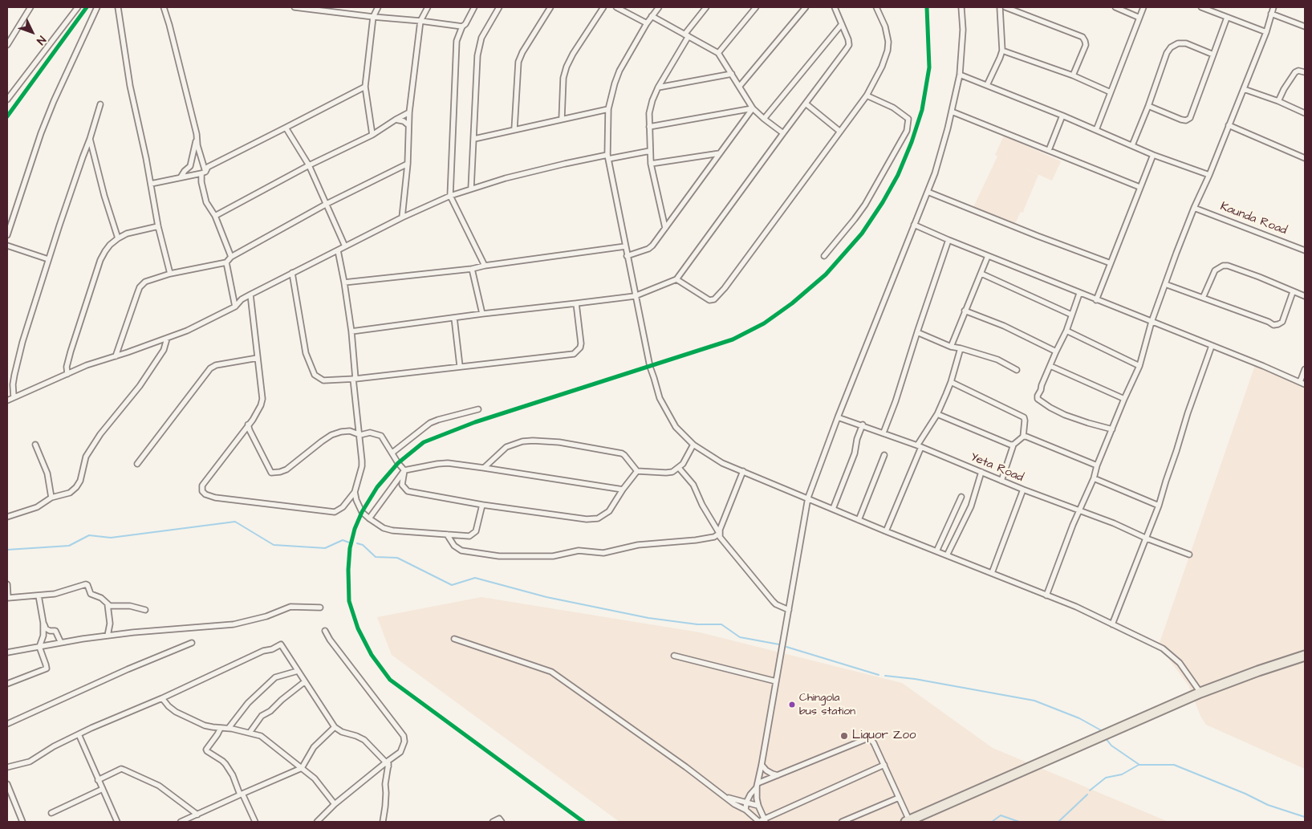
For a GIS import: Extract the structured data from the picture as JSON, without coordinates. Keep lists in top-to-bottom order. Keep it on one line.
{"streets":{"street":["Kaunda Road","Yeta Road"]},"places":["Chingola bus station","Liquor Zoo"],"north":"bottom right"}
